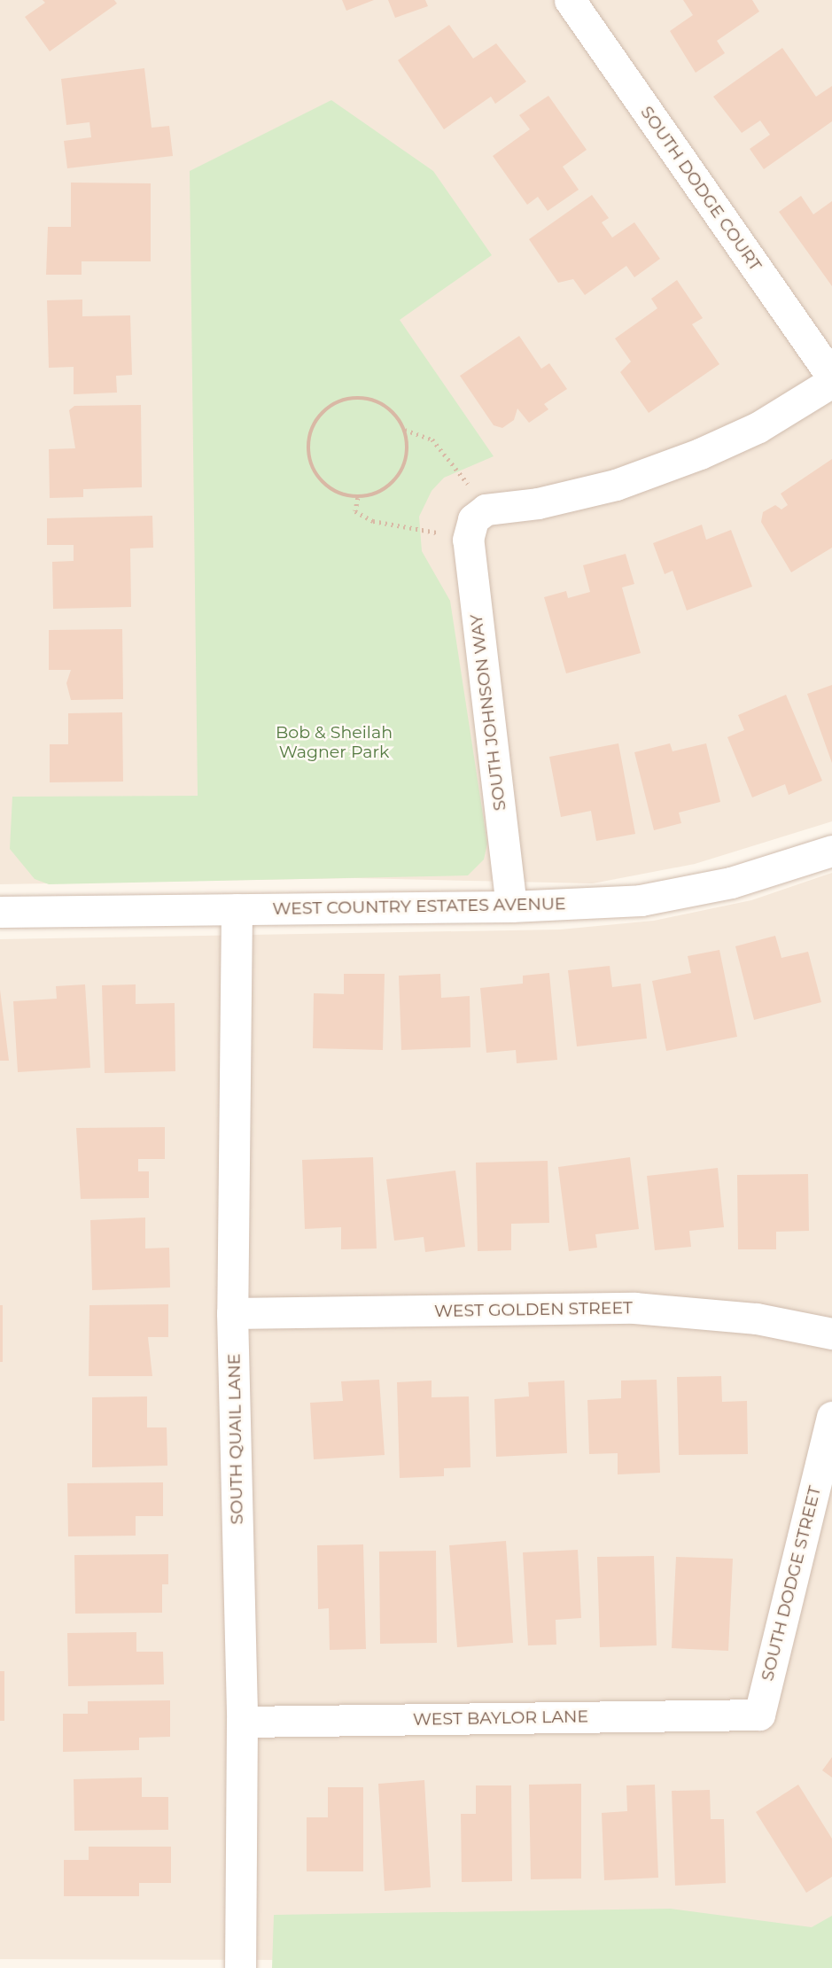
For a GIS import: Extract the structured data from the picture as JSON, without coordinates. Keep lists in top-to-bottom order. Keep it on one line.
{"streets":{"street":["SOUTH DODGE COURT","SOUTH JOHNSON WAY","WEST COUNTRY ESTATES AVENUE","WEST GOLDEN STREET","SOUTH QUAIL LANE","SOUTH DODGE STREET","WEST BAYLOR LANE"]},"crossings":[["SOUTH JOHNSON WAY","WEST COUNTRY ESTATES AVENUE"],["WEST COUNTRY ESTATES AVENUE","SOUTH QUAIL LANE"],["WEST GOLDEN STREET","SOUTH QUAIL LANE"],["SOUTH QUAIL LANE","WEST BAYLOR LANE"],["SOUTH DODGE STREET","WEST BAYLOR LANE"]],"parks":["Bob & Sheilah Wagner Park"]}
